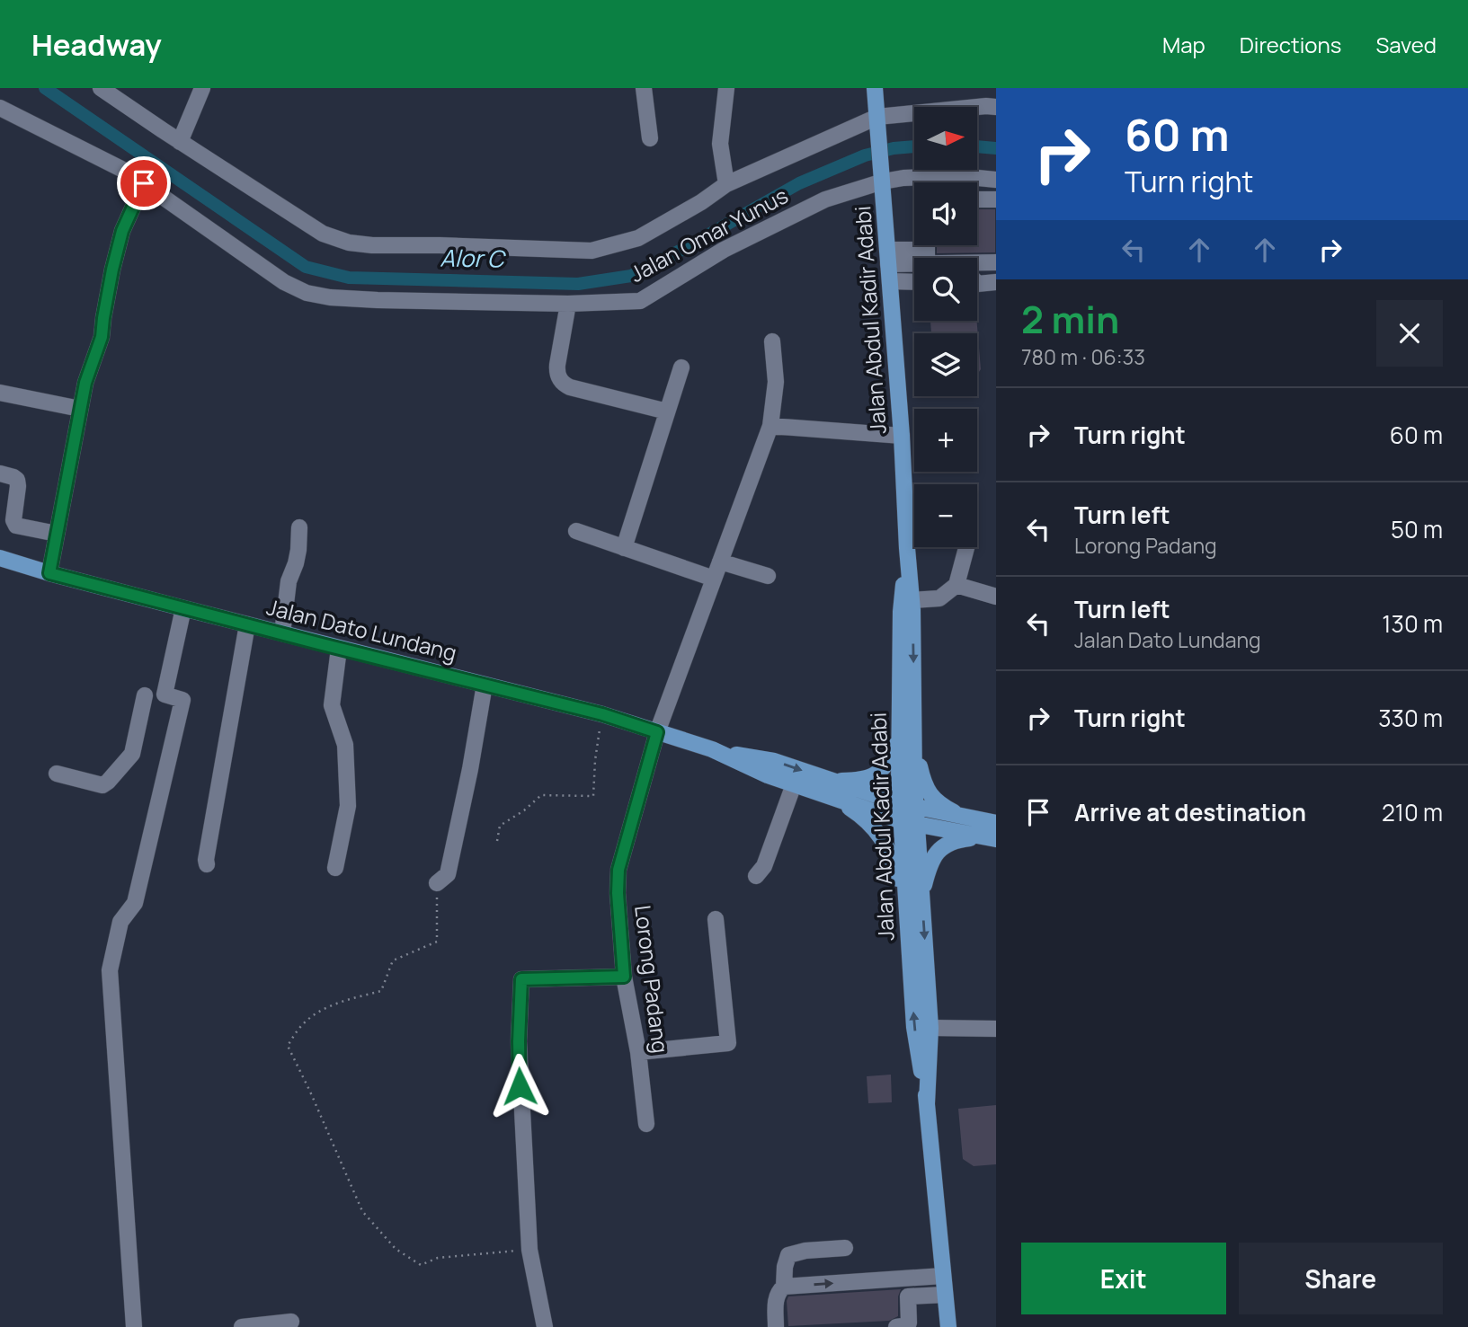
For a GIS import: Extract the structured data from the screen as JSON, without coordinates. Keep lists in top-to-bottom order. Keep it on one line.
{"streets":{"main road":["Jalan Abdul Kadir Adabi","Jalan Dato Lundang"],"street":["Jalan Omar Yunus","Lorong Padang"]},"crossings":[["Jalan Omar Yunus","Jalan Abdul Kadir Adabi"],["Jalan Abdul Kadir Adabi","Jalan Dato Lundang"],["Jalan Dato Lundang","Lorong Padang"]],"water":["Alor C"],"north":"right","page":{"header":"Headway","nav":["Map","Directions","Saved"],"turn":["60 m","Turn right"],"map_buttons":["+","−"],"heading":["2 min","780 m · 06:33"],"list":[{"name":"Turn right","value":"60 m"},{"name":"Turn left","note":"Lorong Padang","value":"50 m"},{"name":"Turn left","note":"Jalan Dato Lundang","value":"130 m"},{"name":"Turn right","value":"330 m"},{"name":"Arrive at destination","value":"210 m"}],"buttons":["Exit","Share"]}}
